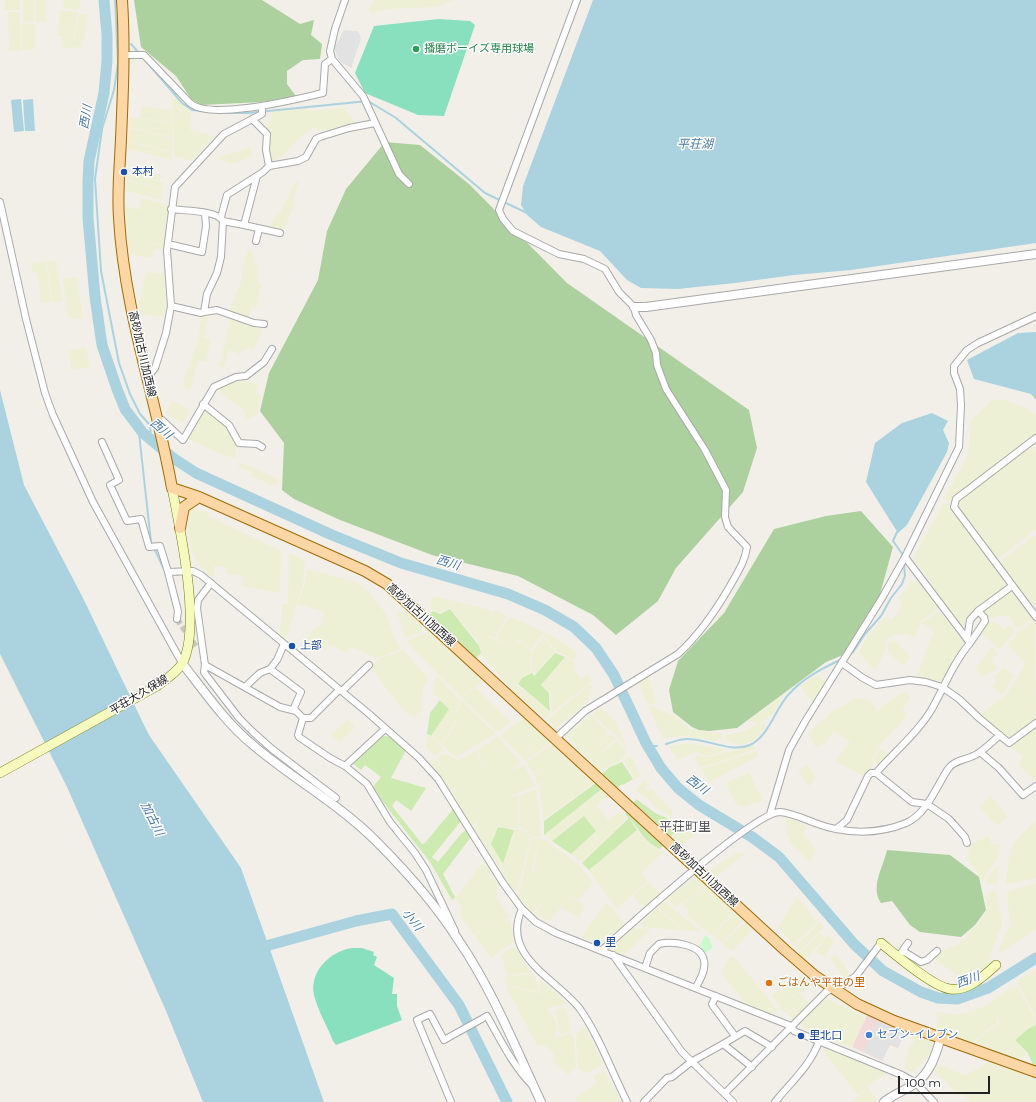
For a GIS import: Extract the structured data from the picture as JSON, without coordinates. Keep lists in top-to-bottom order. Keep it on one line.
{"streets":{"main road":["高砂加古川加西線","平荘大久保線"]},"districts":["平荘町里"],"water":["西川","平荘湖","加古川","小川"],"places":["播磨ボーイズ専用球場","本村","上部","里","ごはんや平荘の里","セブン-イレブン","里北口"],"scale_bar":"100 m"}
